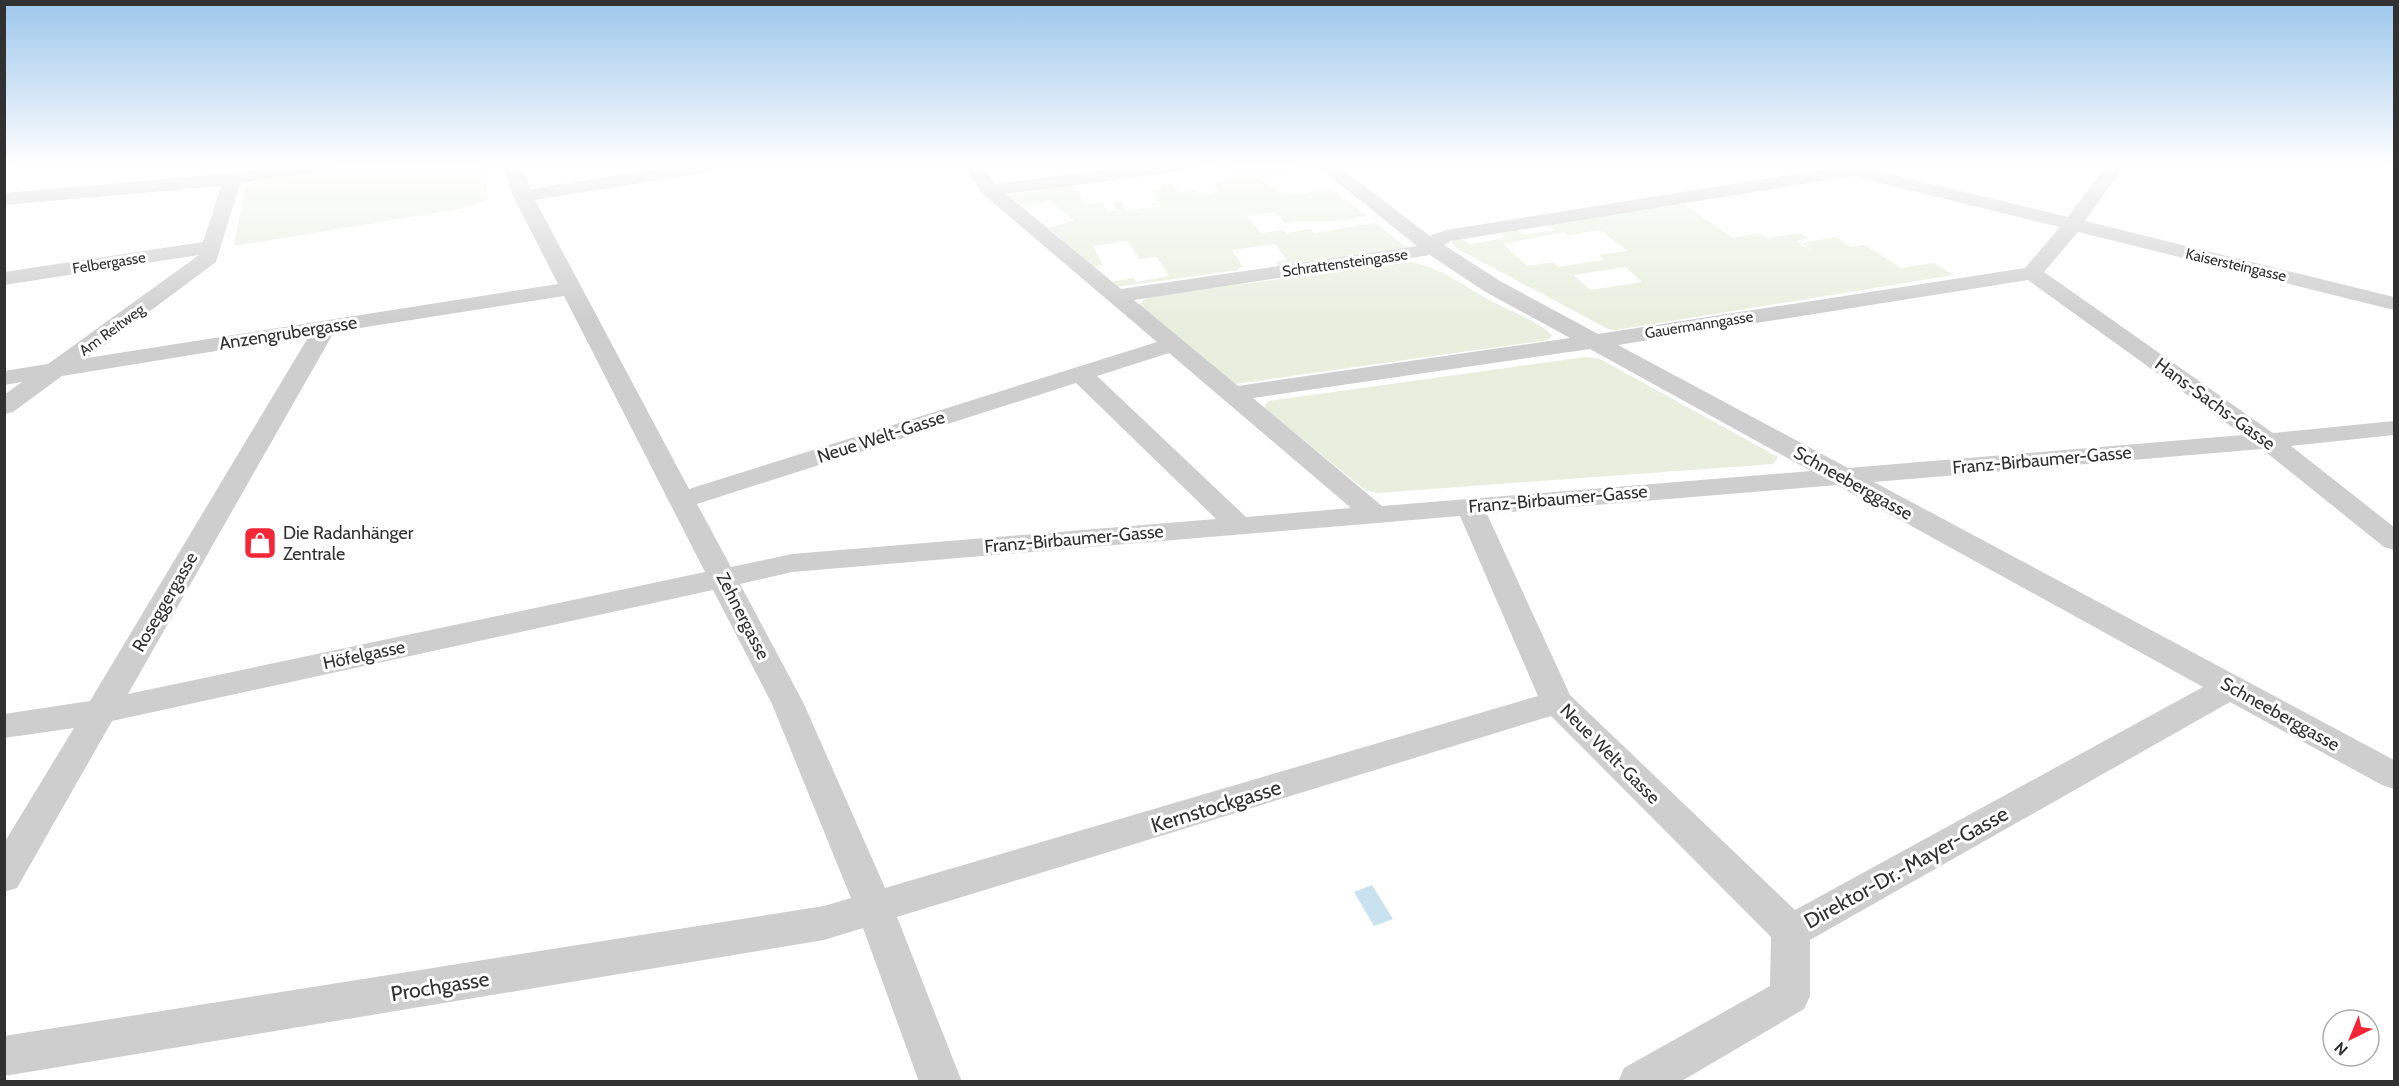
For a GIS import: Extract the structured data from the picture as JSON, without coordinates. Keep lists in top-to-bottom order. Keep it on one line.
{"streets":{"street":["Felbergasse","Schrattensteingasse","Kaisersteingasse","Gauermanngasse","Am Reitweg","Anzengrubergasse","Hans-Sachs-Gasse","Neue Welt-Gasse","Franz-Birbaumer-Gasse","Schneeberggasse","Roseggergasse","Zehnergasse","Höfelgasse","Kernstockgasse","Direktor-Dr.-Mayer-Gasse","Prochgasse"]},"crossings":[["Felbergasse","Am Reitweg"],["Schrattensteingasse","Schneeberggasse"],["Gauermanngasse","Hans-Sachs-Gasse"],["Gauermanngasse","Schneeberggasse"],["Am Reitweg","Anzengrubergasse"],["Anzengrubergasse","Roseggergasse"],["Anzengrubergasse","Zehnergasse"],["Hans-Sachs-Gasse","Franz-Birbaumer-Gasse"],["Neue Welt-Gasse","Franz-Birbaumer-Gasse"],["Neue Welt-Gasse","Zehnergasse"],["Neue Welt-Gasse","Kernstockgasse"],["Neue Welt-Gasse","Direktor-Dr.-Mayer-Gasse"],["Franz-Birbaumer-Gasse","Schneeberggasse"],["Franz-Birbaumer-Gasse","Zehnergasse"],["Franz-Birbaumer-Gasse","Höfelgasse"],["Schneeberggasse","Direktor-Dr.-Mayer-Gasse"],["Roseggergasse","Höfelgasse"],["Zehnergasse","Höfelgasse"],["Zehnergasse","Kernstockgasse"],["Zehnergasse","Prochgasse"],["Kernstockgasse","Prochgasse"]],"places":{"shop":["Die Radanhänger Zentrale"]},"north":"bottom left"}
